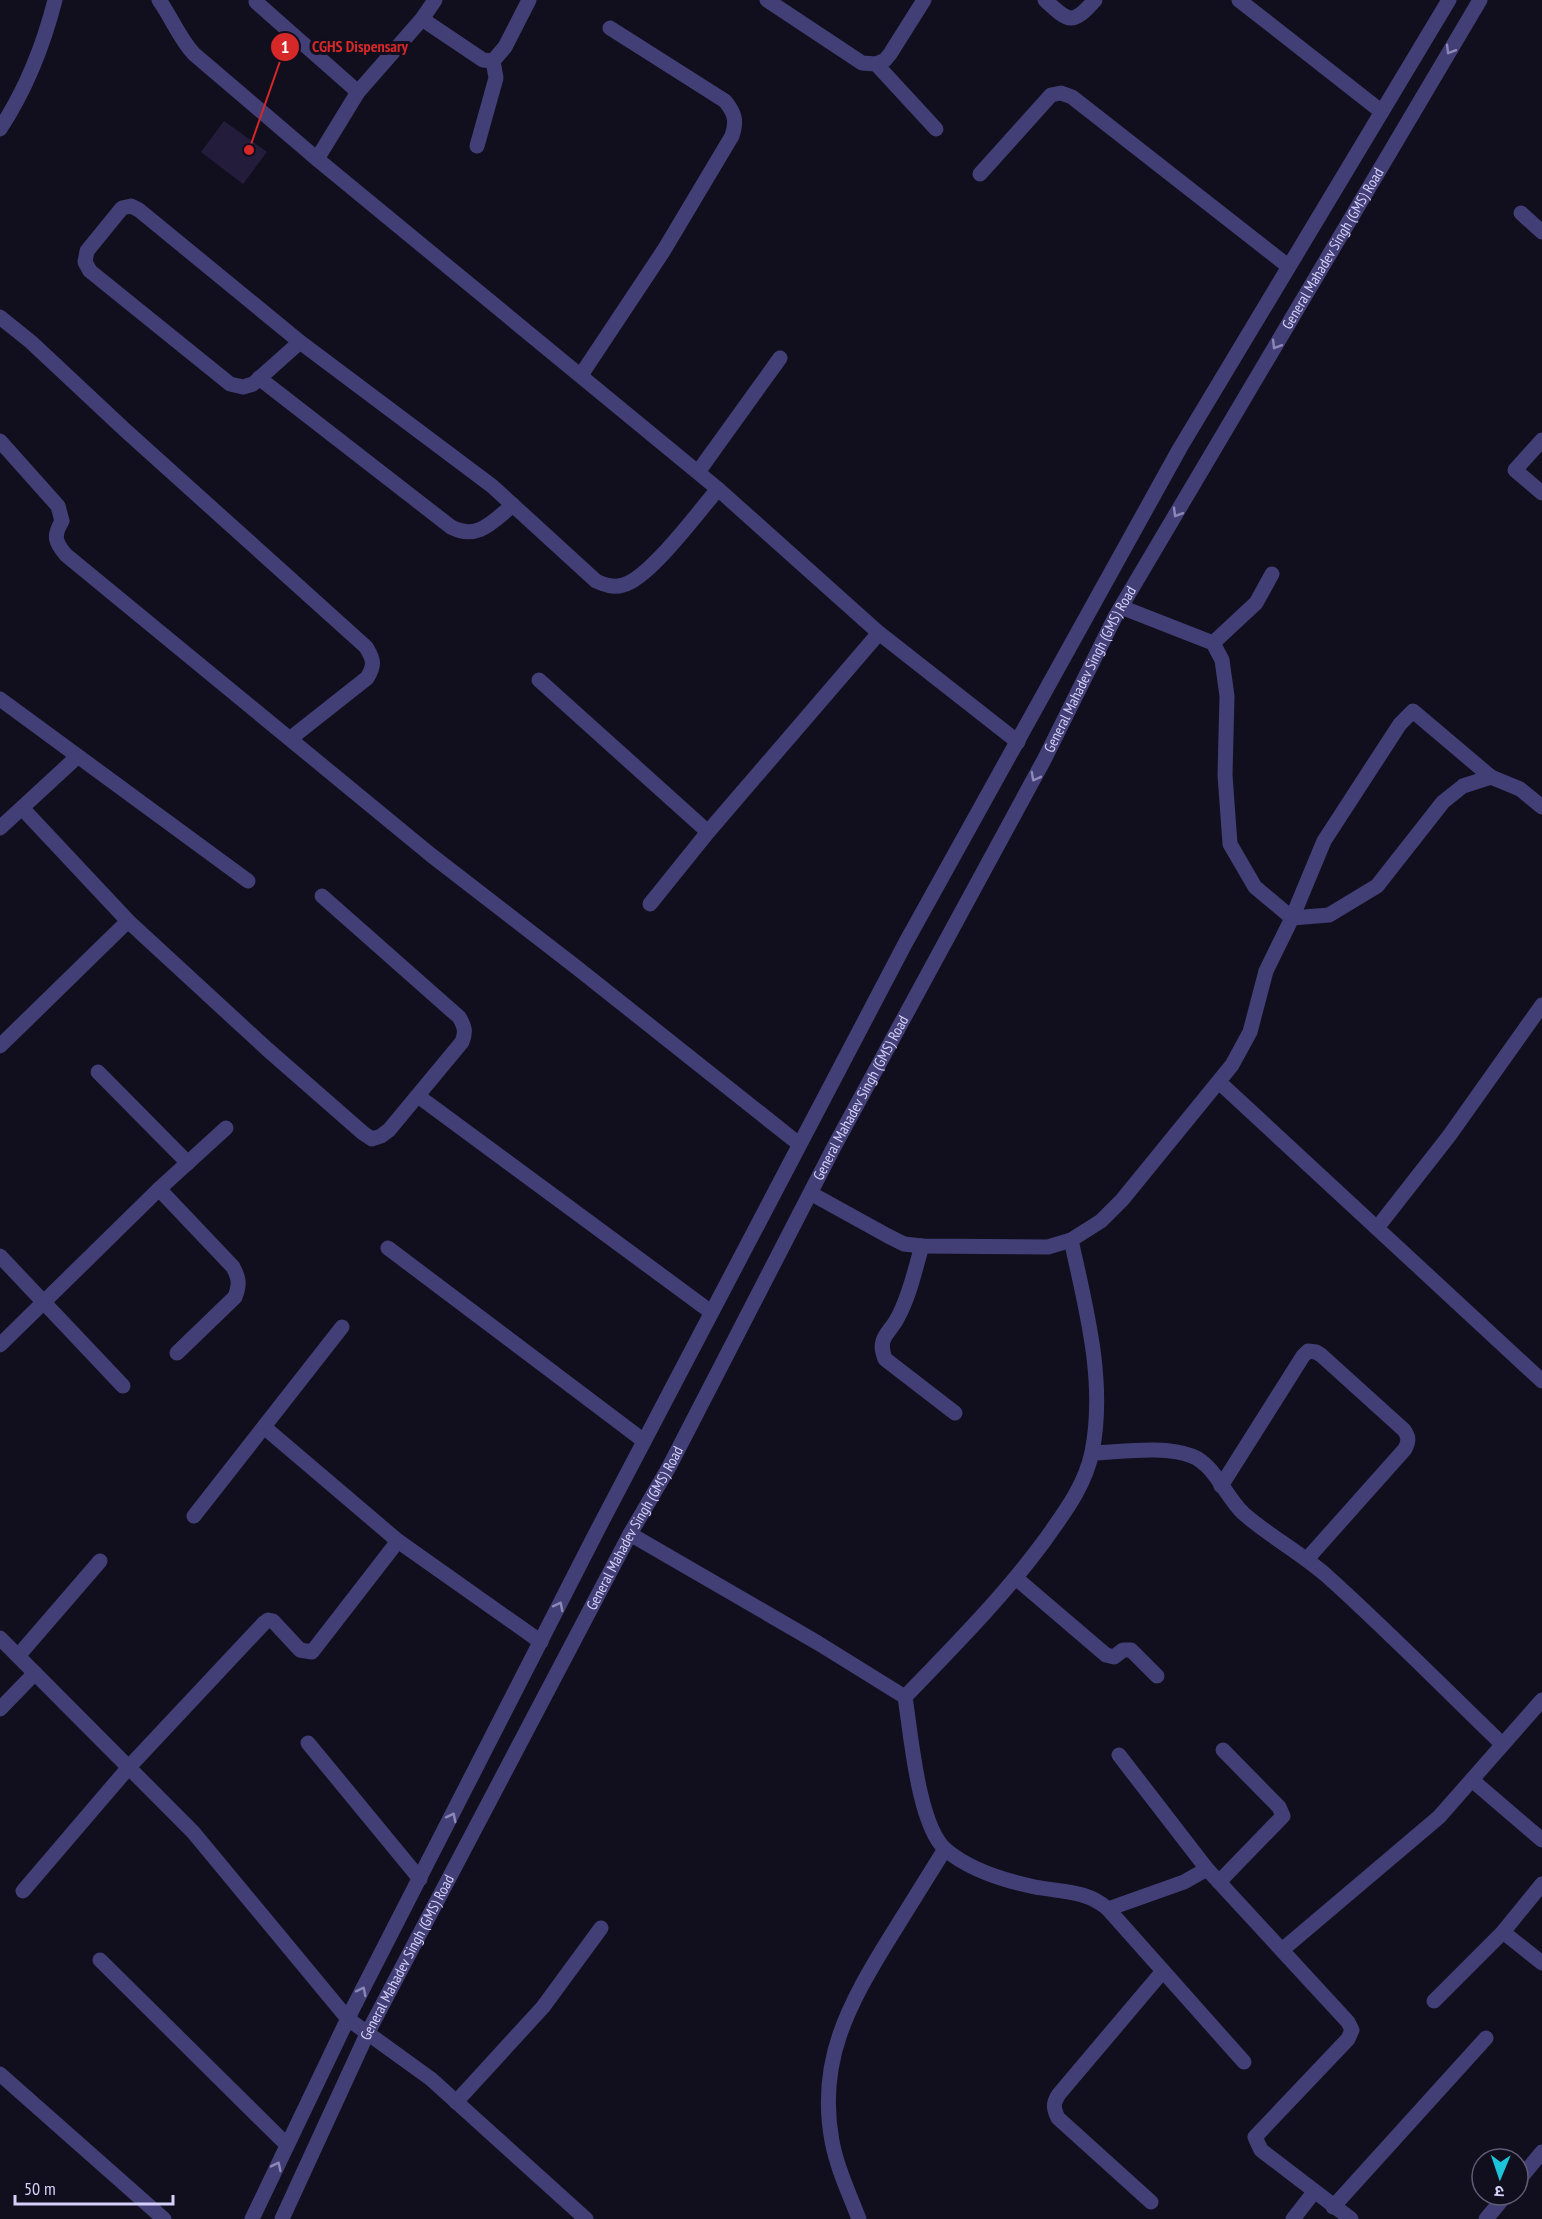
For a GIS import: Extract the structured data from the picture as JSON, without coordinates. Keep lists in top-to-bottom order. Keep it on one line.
{"streets":{"street":["General Mahadev Singh (GMS) Road"]},"places":["CGHS Dispensary"],"scale_bar":"50 m","north":"bottom"}
